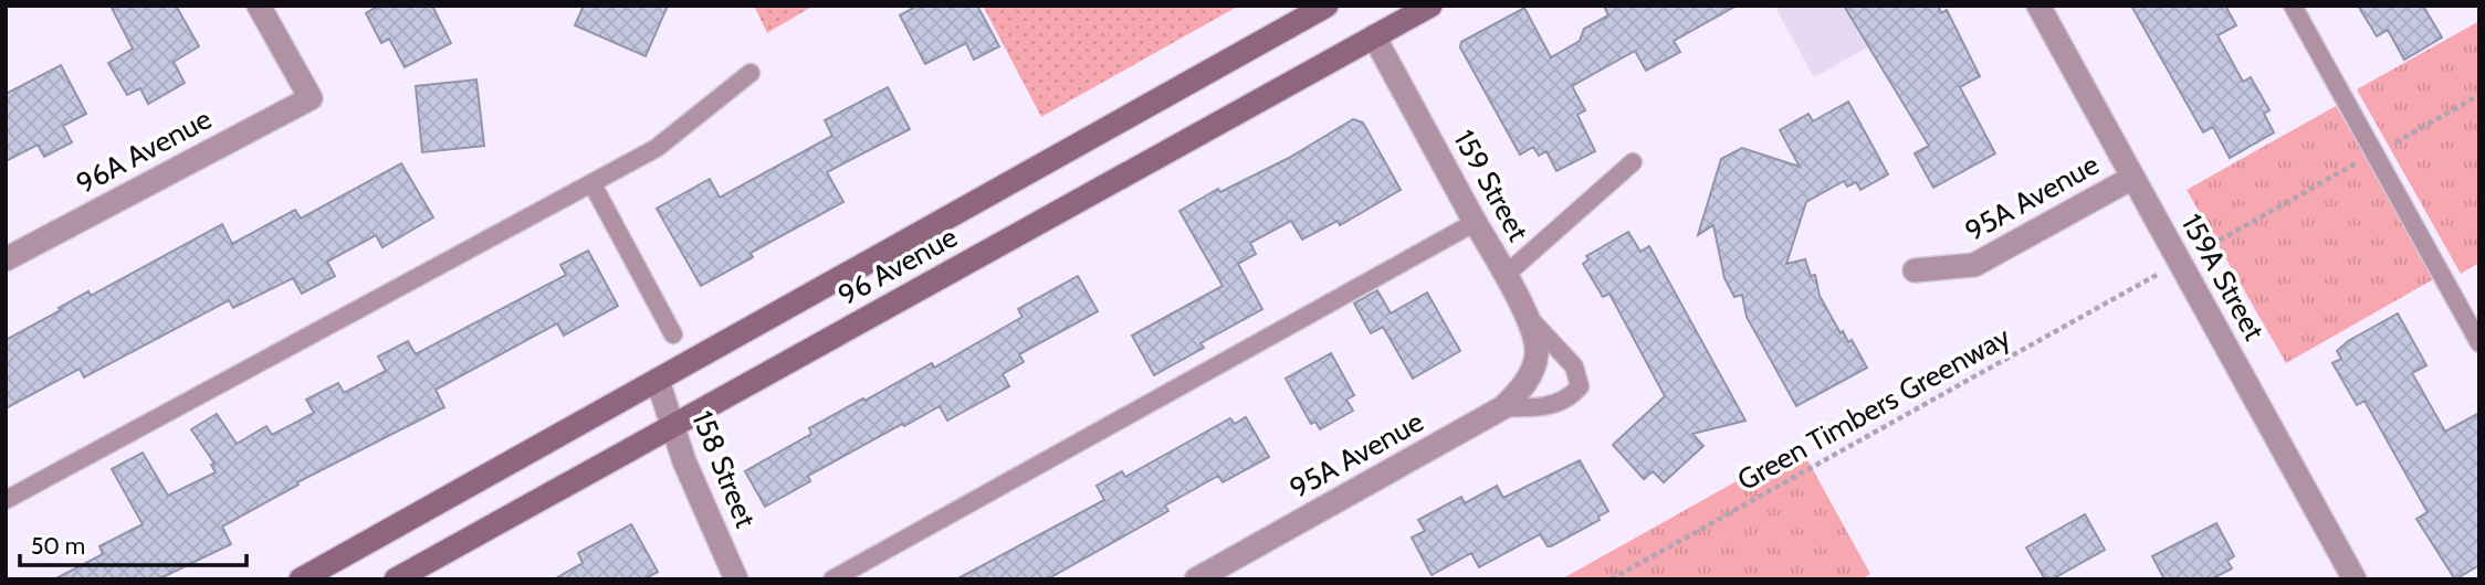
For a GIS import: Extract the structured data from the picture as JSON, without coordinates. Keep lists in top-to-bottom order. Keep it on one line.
{"streets":{"main road":["96 Avenue"],"street":["96A Avenue","159 Street","95A Avenue","159A Street","158 Street"],"path":["Green Timbers Greenway"]},"crossings":[["159 Street","95A Avenue"],["159 Street","96 Avenue"],["95A Avenue","159A Street"],["96 Avenue","158 Street"]],"scale_bar":"50 m"}
